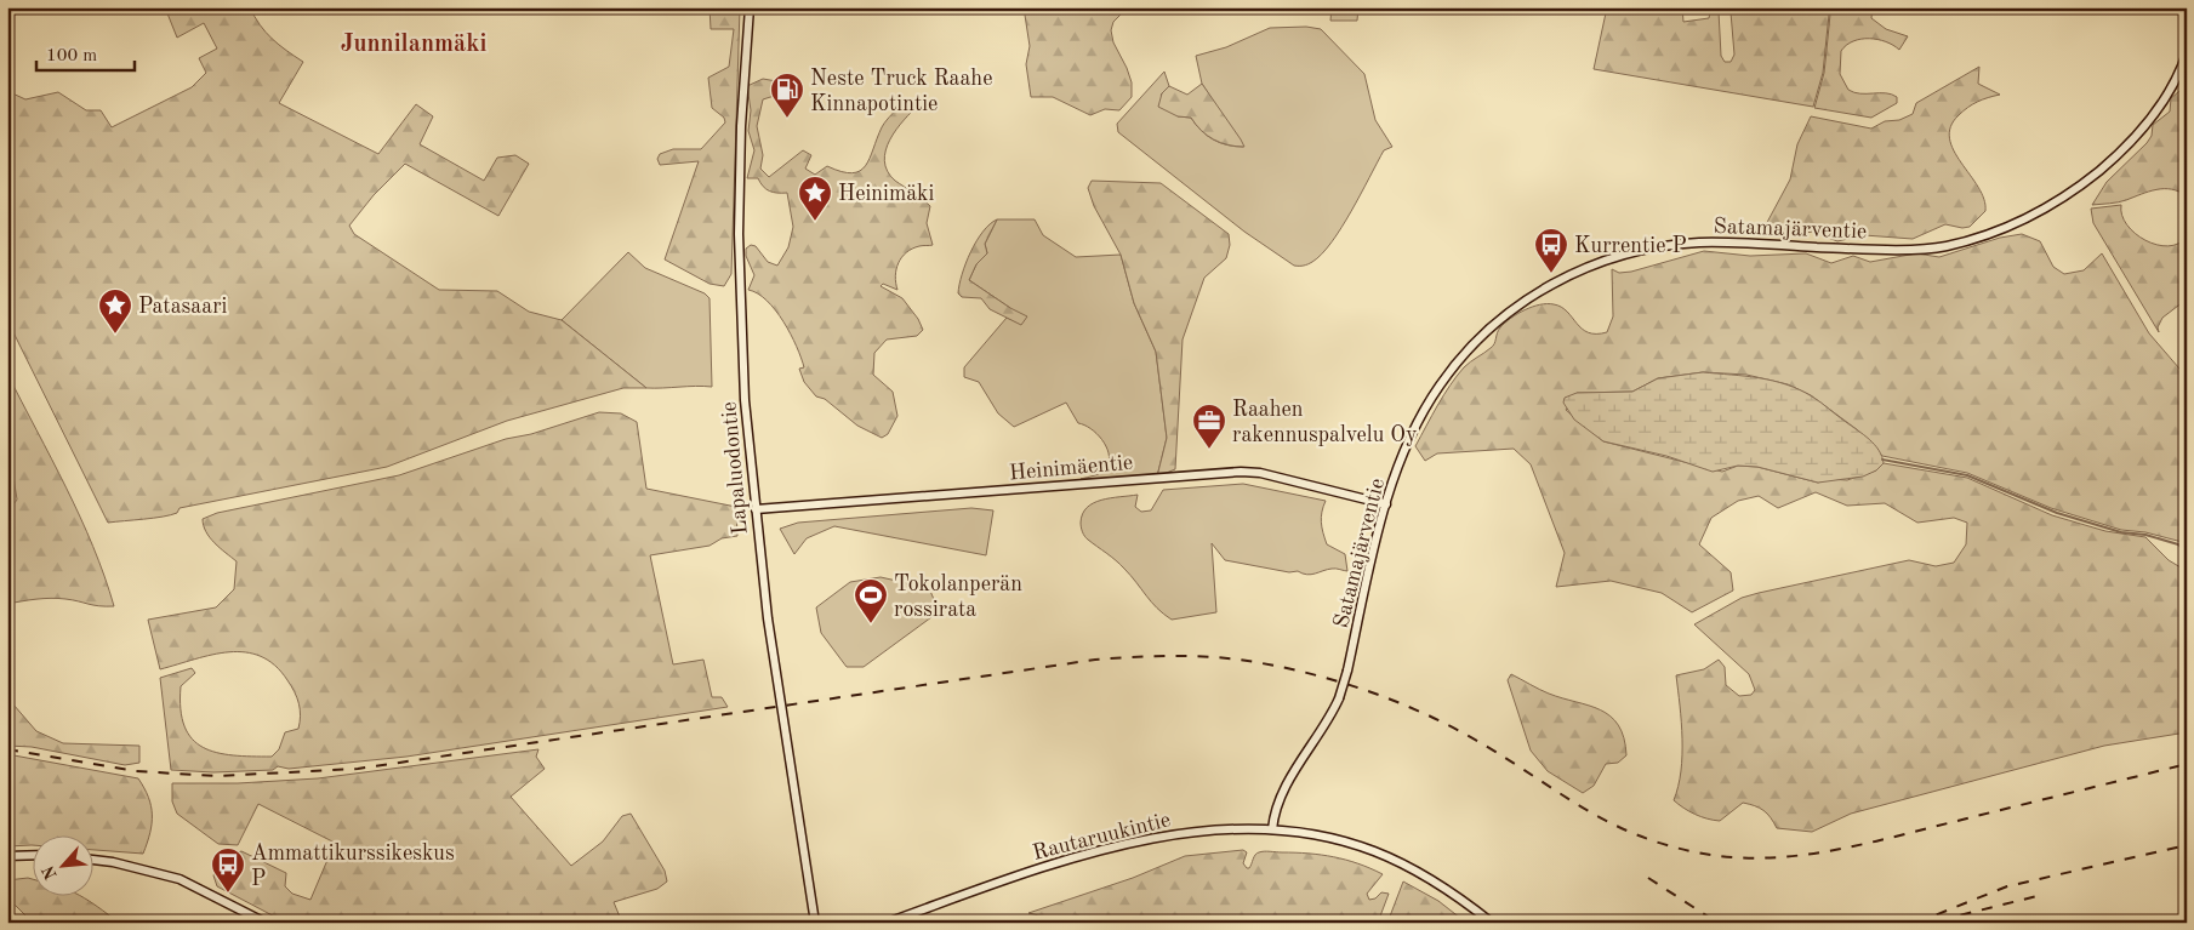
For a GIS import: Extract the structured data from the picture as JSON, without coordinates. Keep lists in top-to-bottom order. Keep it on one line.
{"streets":{"street":["Satamajärventie","Heinimäentie","Lapaluodontie","Rautaruukintie"]},"crossings":[["Satamajärventie","Heinimäentie"],["Satamajärventie","Rautaruukintie"],["Heinimäentie","Lapaluodontie"]],"districts":["Junnilanmäki"],"places":{"fuel station":["Neste Truck Raahe Kinnapotintie"],"place":["Heinimäki","Patasaari"],"bus stop":["Kurrentie P","Ammattikurssikeskus P"],"office":["Raahen rakennuspalvelu Oy"],"sports":["Tokolanperän rossirata"]},"scale_bar":"100 m","north":"bottom left"}
